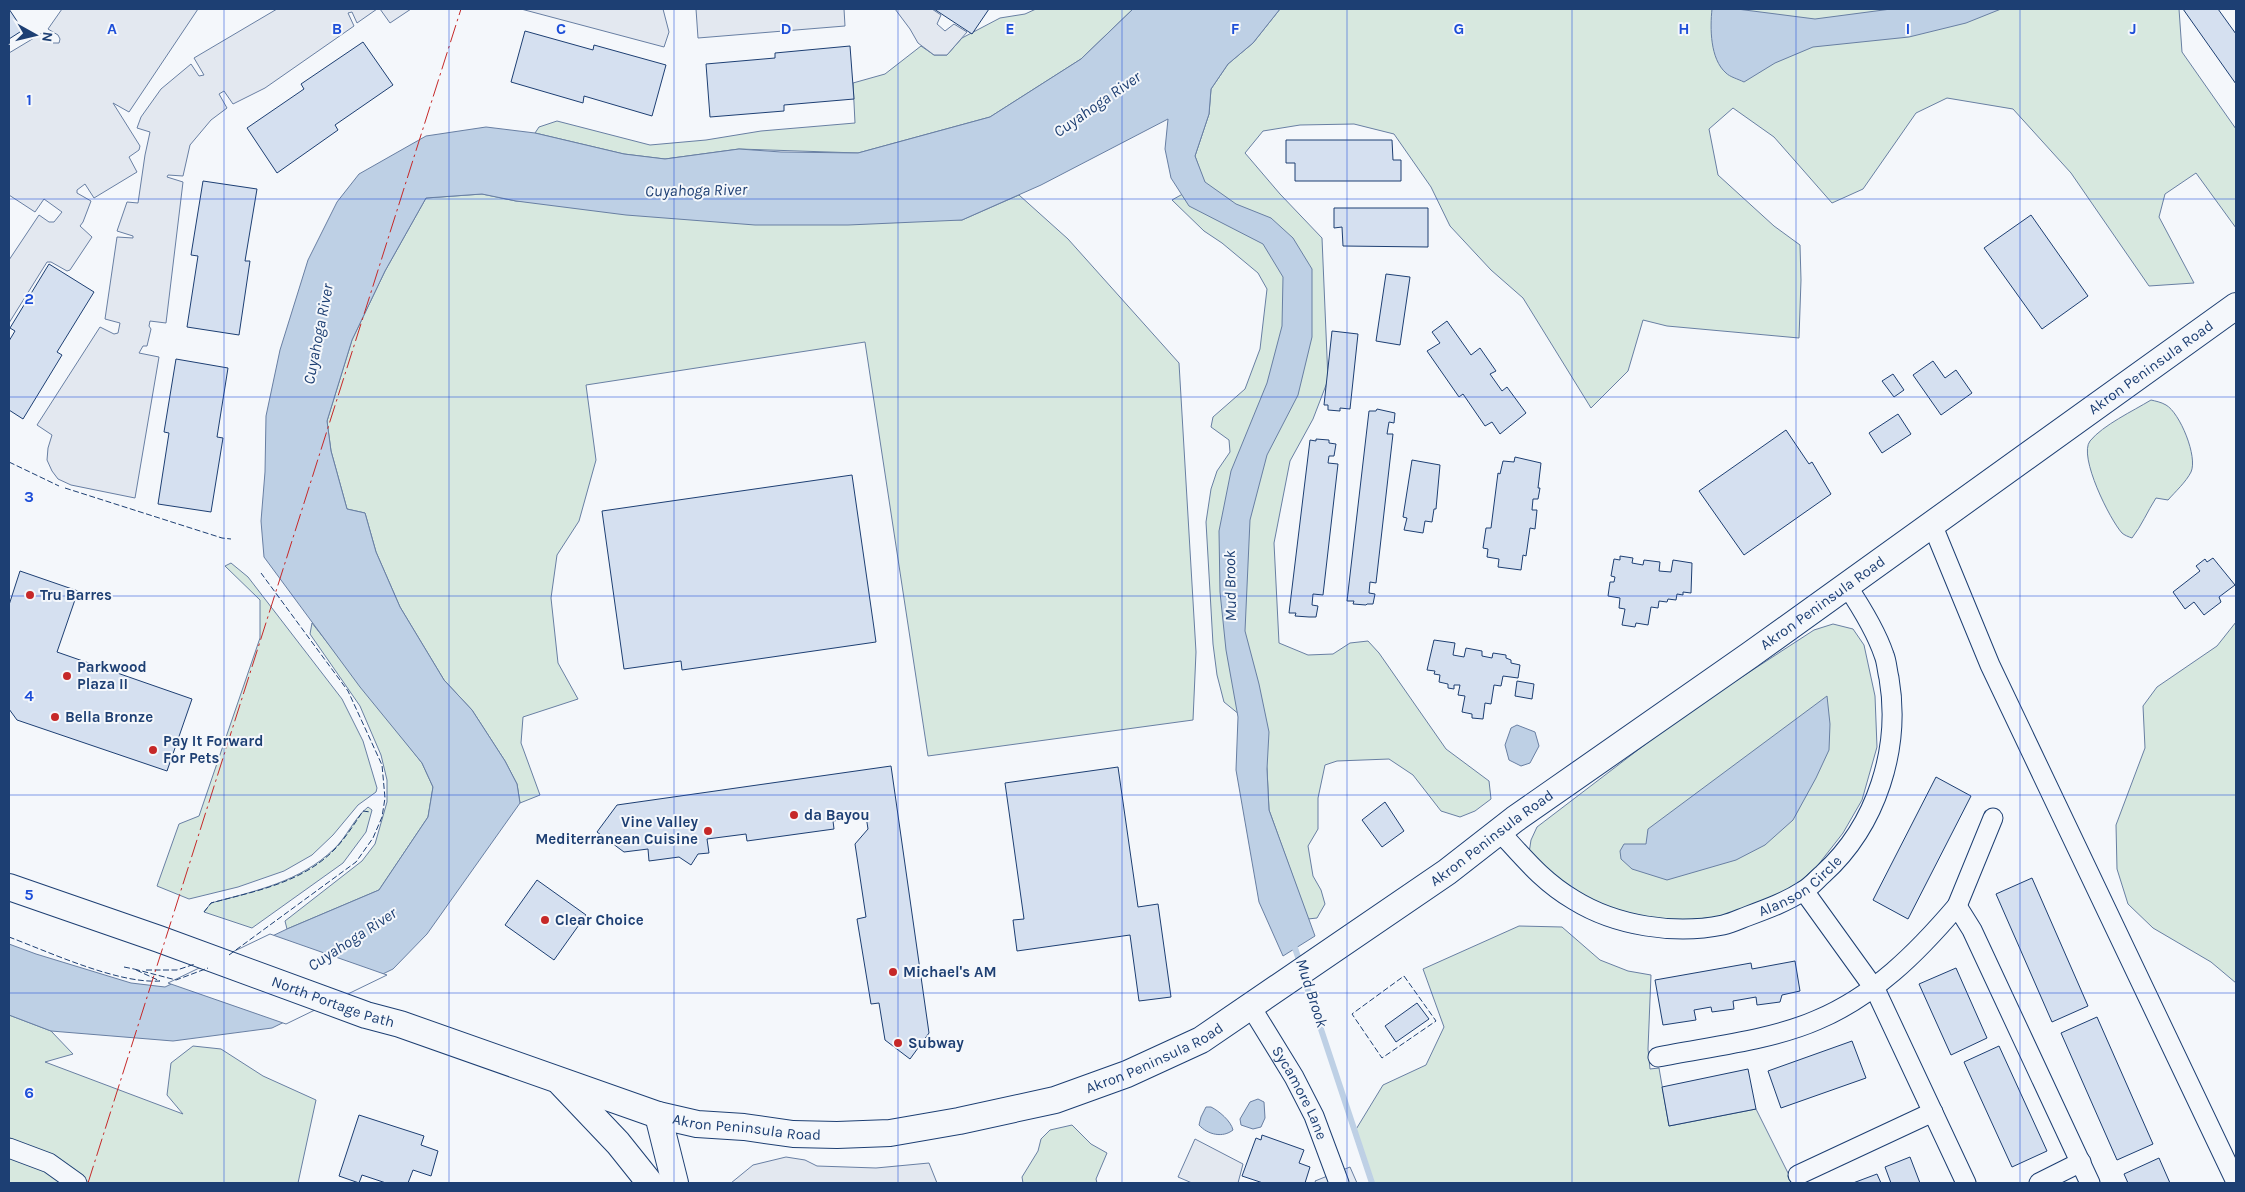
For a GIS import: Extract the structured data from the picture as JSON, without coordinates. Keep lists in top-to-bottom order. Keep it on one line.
{"streets":{"street":["Akron Peninsula Road","Alanson Circle","North Portage Path","Sycamore Lane"]},"crossings":[["Akron Peninsula Road","Alanson Circle"],["Akron Peninsula Road","North Portage Path"],["Akron Peninsula Road","Sycamore Lane"]],"water":["Cuyahoga River","Mud Brook"],"places":["Tru Barres","Parkwood Plaza II","Bella Bronze","Pay It Forward For Pets","da Bayou","Vine Valley Mediterranean Cuisine","Clear Choice","Michael's AM","Subway"],"north":"right","grid":{"columns":["A","B","C","D","E","F","G","H","I","J"],"rows":["1","2","3","4","5","6"]}}
